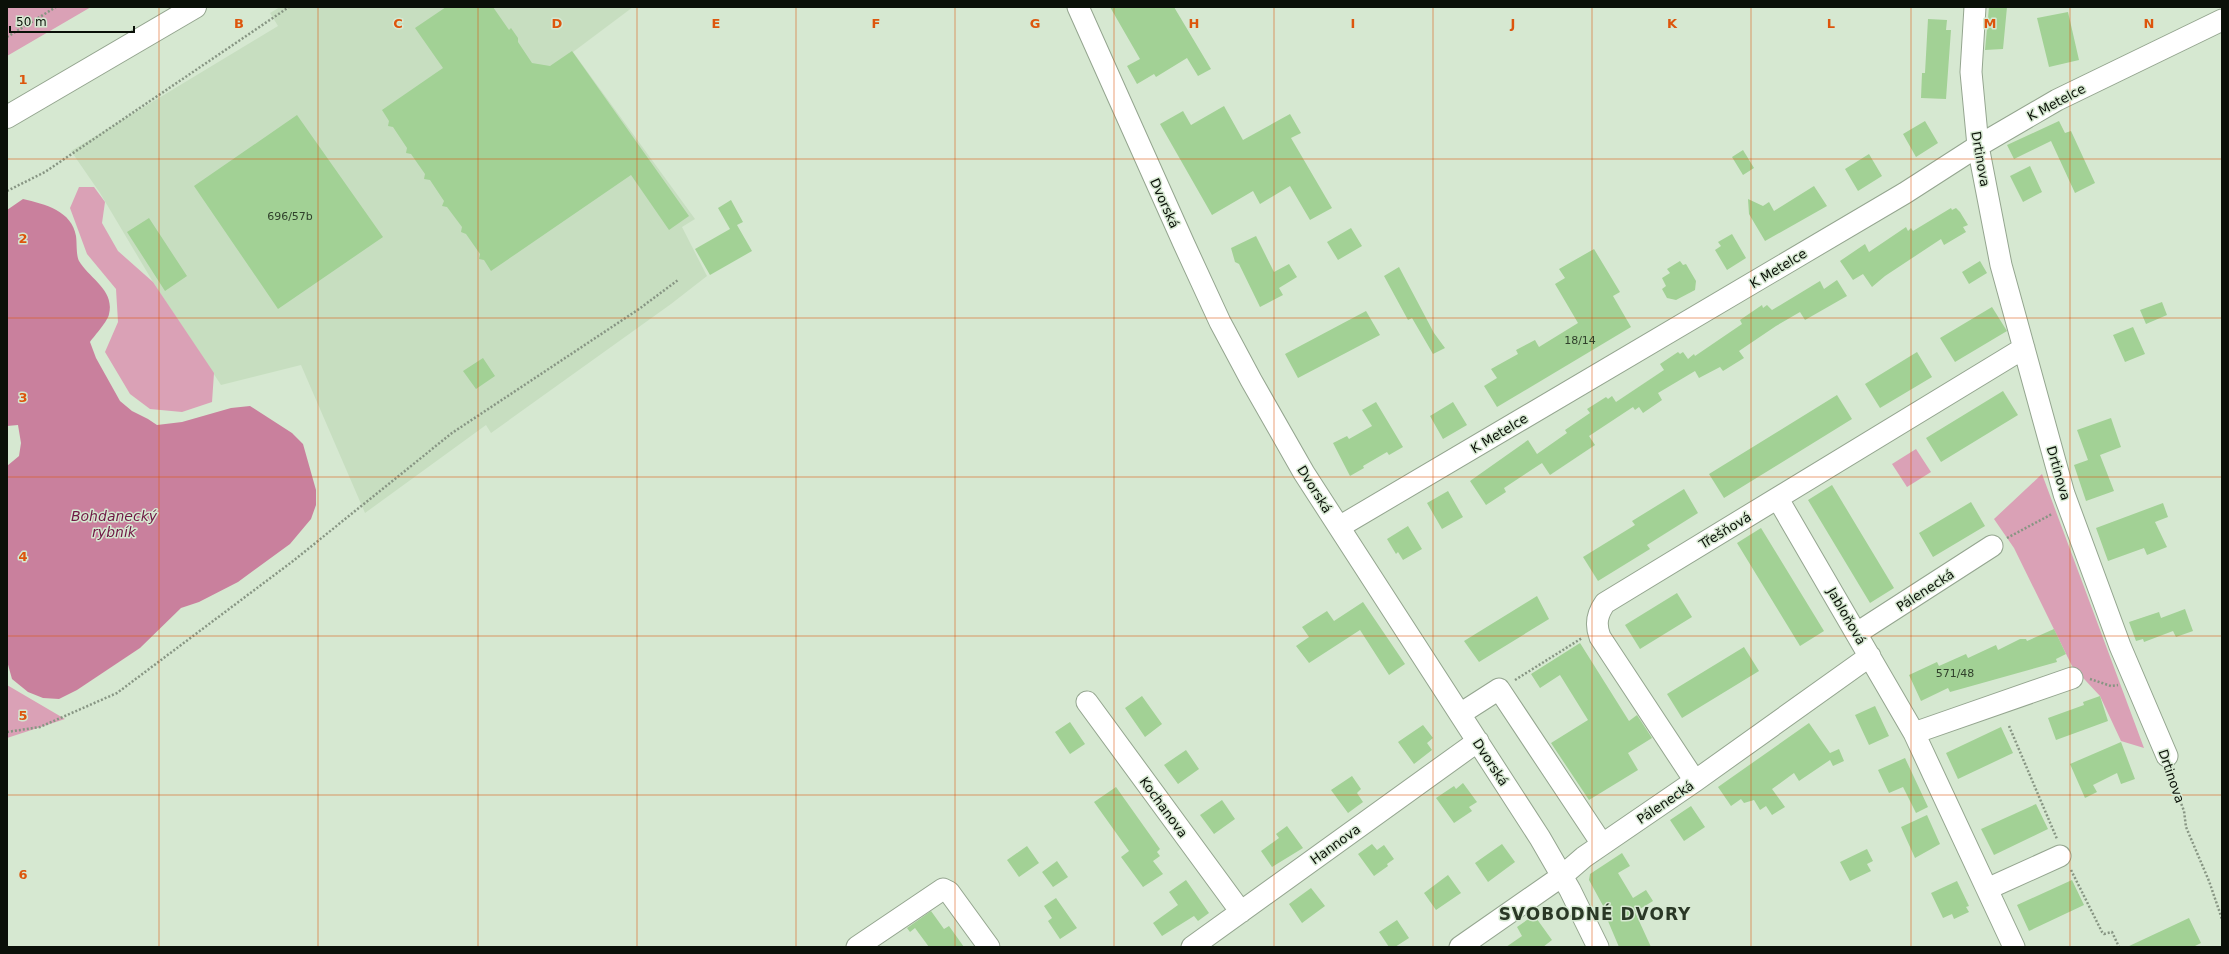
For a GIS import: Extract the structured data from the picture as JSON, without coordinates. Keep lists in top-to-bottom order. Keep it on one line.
{"streets":{"street":["K Metelce","Drtinova","Dvorská","Třešňová","Pálenecká","Jabloňová","Kochanova","Hannova"]},"crossings":[["K Metelce","Drtinova"],["K Metelce","Dvorská"],["Drtinova","Třešňová"],["Dvorská","Pálenecká"],["Dvorská","Hannova"],["Třešňová","Jabloňová"],["Pálenecká","Jabloňová"],["Kochanova","Hannova"]],"districts":["SVOBODNÉ DVORY"],"water":["Bohdanecký rybník"],"house_numbers":["696/57b","18/14","571/48"],"scale_bar":"50 m","grid":{"columns":["B","C","D","E","F","G","H","I","J","K","L","M","N"],"rows":["1","2","3","4","5","6"]}}
